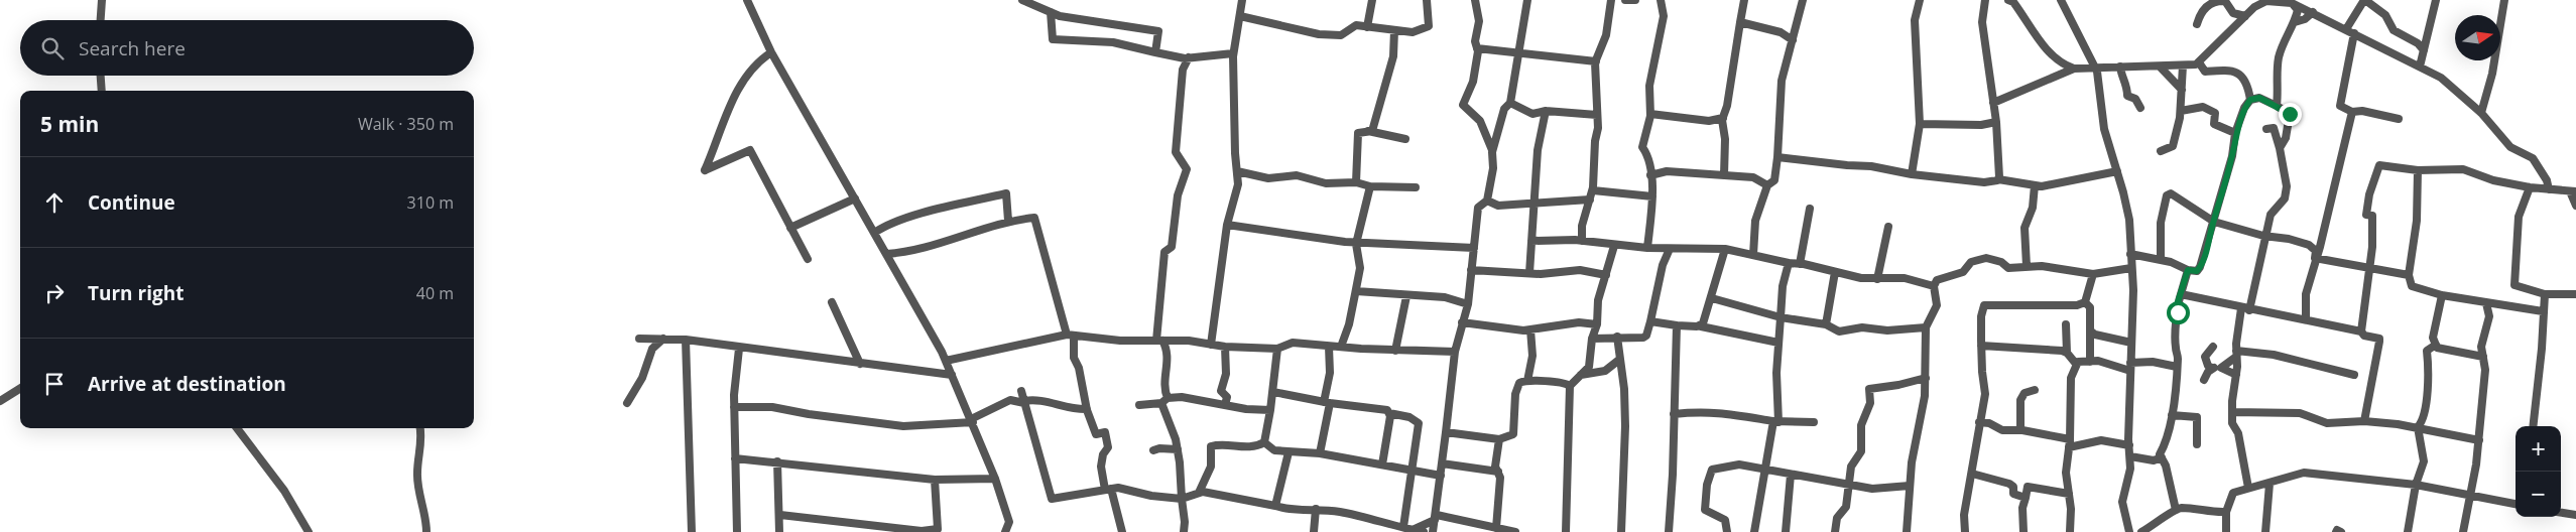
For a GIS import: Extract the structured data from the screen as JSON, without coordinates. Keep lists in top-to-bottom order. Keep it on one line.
{"north":"right","page":{"search":"Search here","heading":["5 min","Walk · 350 m"],"list":[["Continue","310 m"],["Turn right","40 m"],"Arrive at destination"],"map_buttons":["+","−"]}}
